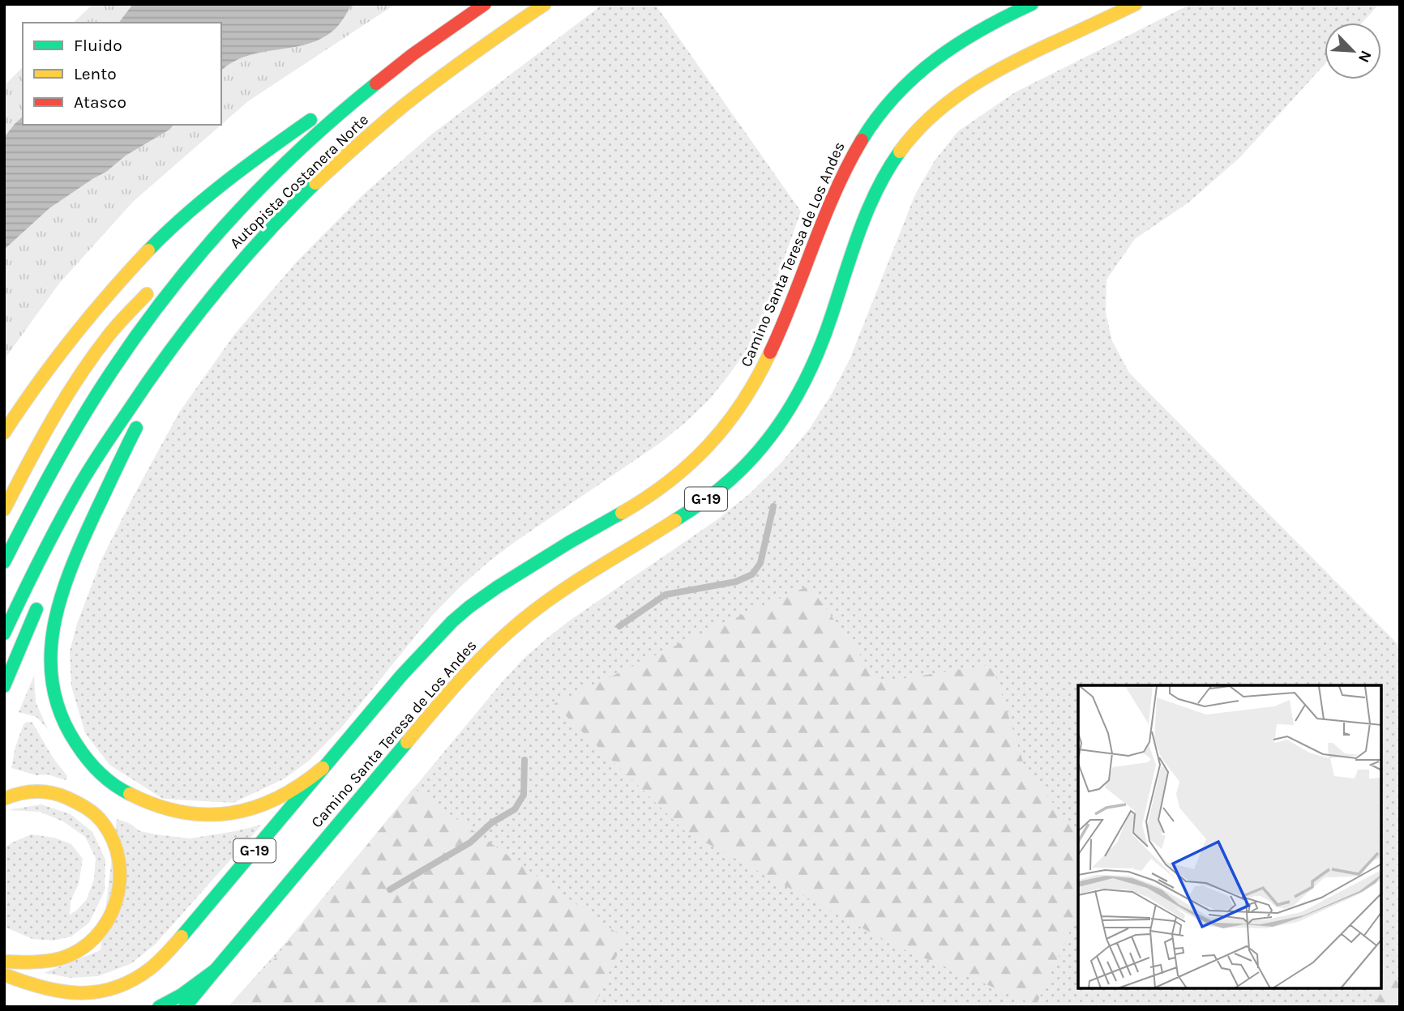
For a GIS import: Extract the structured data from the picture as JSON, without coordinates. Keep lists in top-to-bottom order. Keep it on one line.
{"streets":{"main road":["Autopista Costanera Norte","Camino Santa Teresa de Los Andes","G-19"]},"legend":["Fluido","Lento","Atasco"],"north":"bottom right"}
